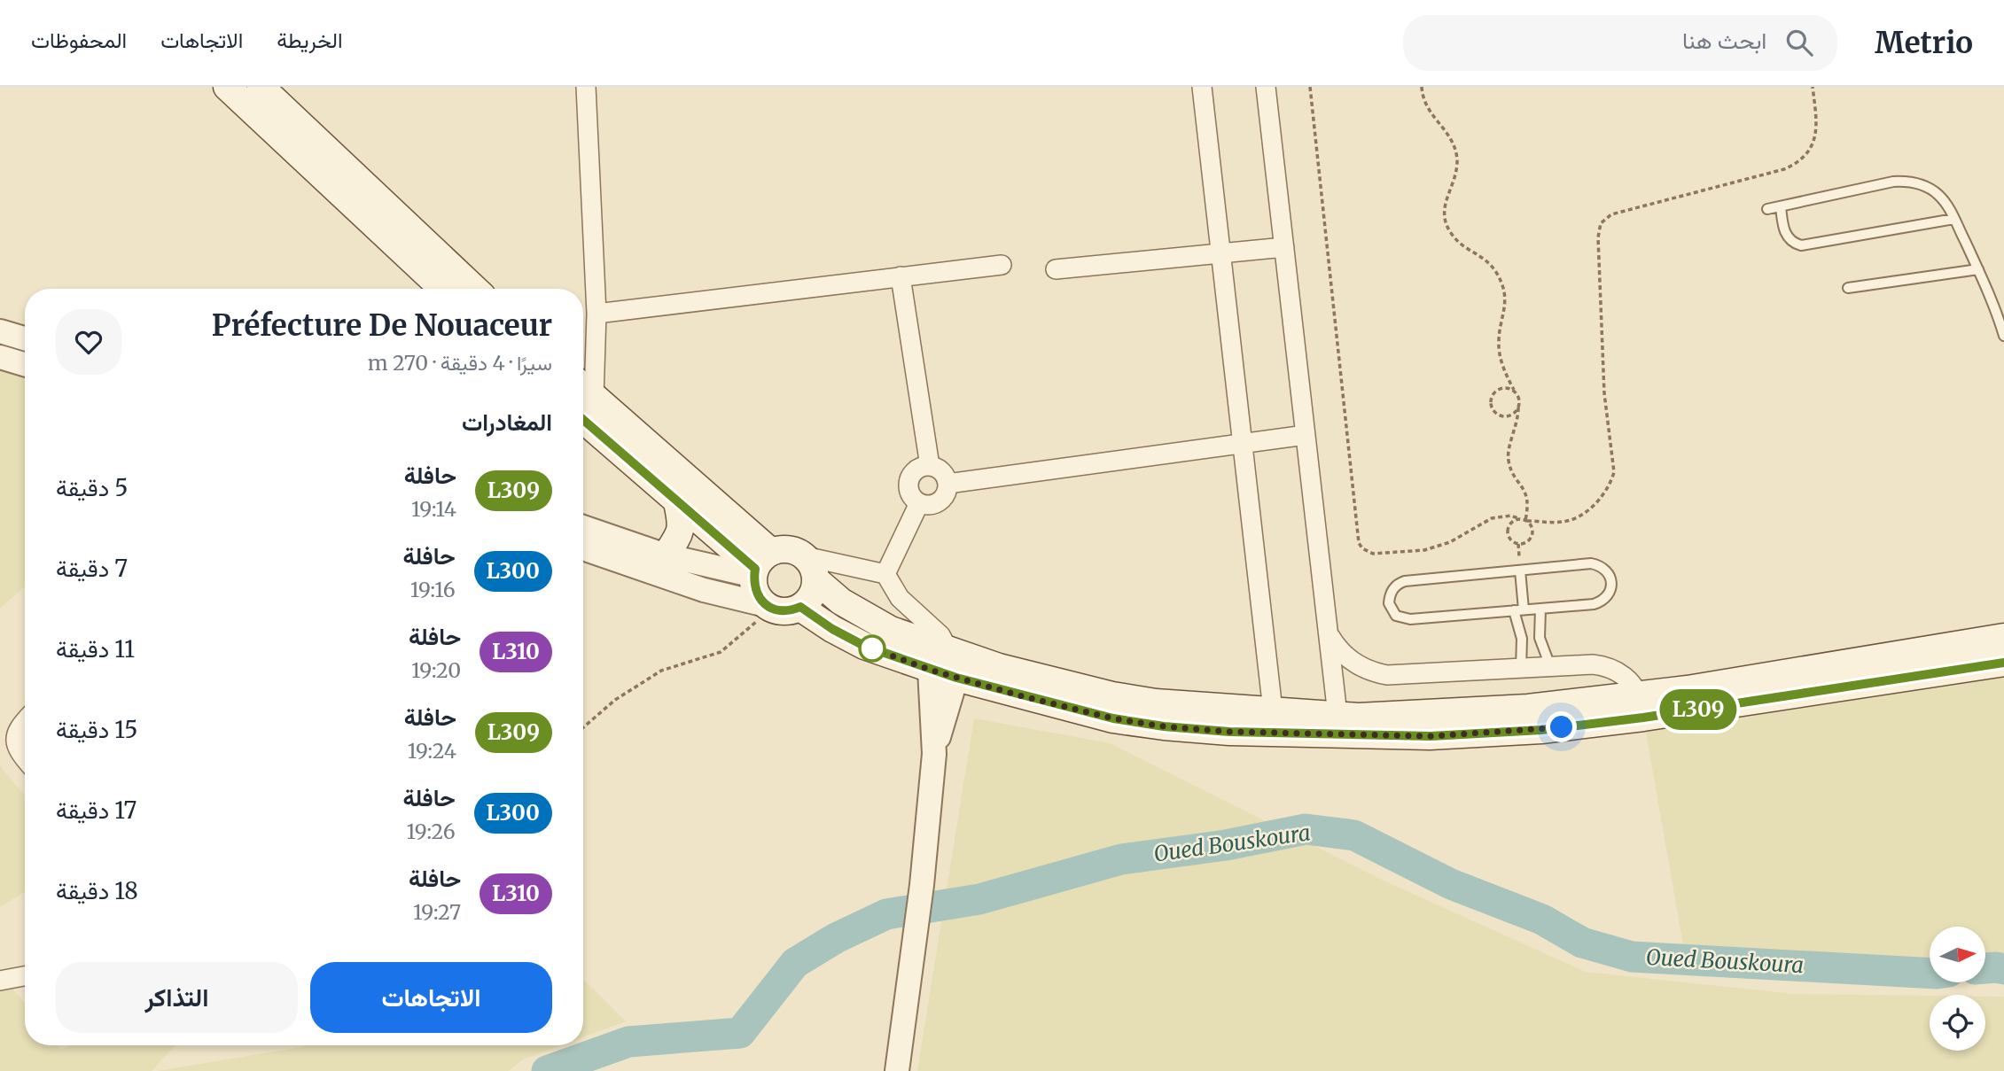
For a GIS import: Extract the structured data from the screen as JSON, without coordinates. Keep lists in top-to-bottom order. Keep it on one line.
{"water":["Oued Bouskoura"],"lines":["bus line L309"],"north":"right","page":{"header":"Metrio","search":"ابحث هنا","nav":["الخريطة","الاتجاهات","المحفوظات"],"on_map":"L309","heading":[["Préfecture De Nouaceur","سيرًا · 4 دقيقة · 270 m"],"المغادرات"],"list":[{"mark":"L309","name":"حافلة","note":"19:14","value":"5 دقيقة"},{"mark":"L300","name":"حافلة","note":"19:16","value":"7 دقيقة"},{"mark":"L310","name":"حافلة","note":"19:20","value":"11 دقيقة"},{"mark":"L309","name":"حافلة","note":"19:24","value":"15 دقيقة"},{"mark":"L300","name":"حافلة","note":"19:26","value":"17 دقيقة"},{"mark":"L310","name":"حافلة","note":"19:27","value":"18 دقيقة"}],"buttons":["الاتجاهات","التذاكر"]}}
